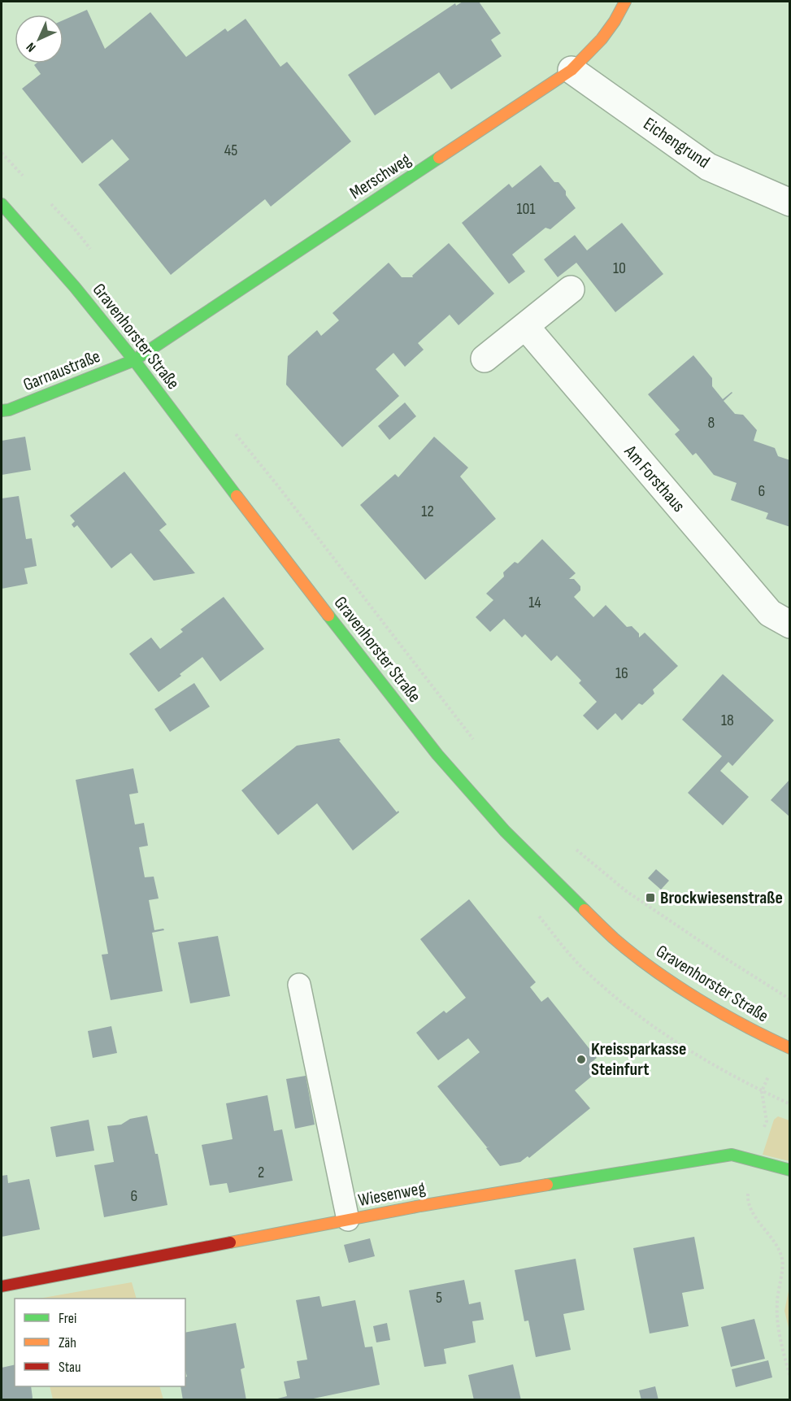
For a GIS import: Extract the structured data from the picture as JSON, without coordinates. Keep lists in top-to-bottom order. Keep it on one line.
{"streets":{"street":["Eichengrund","Merschweg","Gravenhorster Straße","Garnaustraße","Am Forsthaus","Wiesenweg"]},"crossings":[["Eichengrund","Merschweg"],["Merschweg","Gravenhorster Straße"],["Merschweg","Garnaustraße"],["Gravenhorster Straße","Garnaustraße"]],"places":{"transit":["Brockwiesenstraße"],"other":["Kreissparkasse Steinfurt"]},"house_numbers":["45","101","10","8","6","12","14","16","18","2","6","5"],"legend":["Frei","Zäh","Stau"],"north":"bottom left"}
